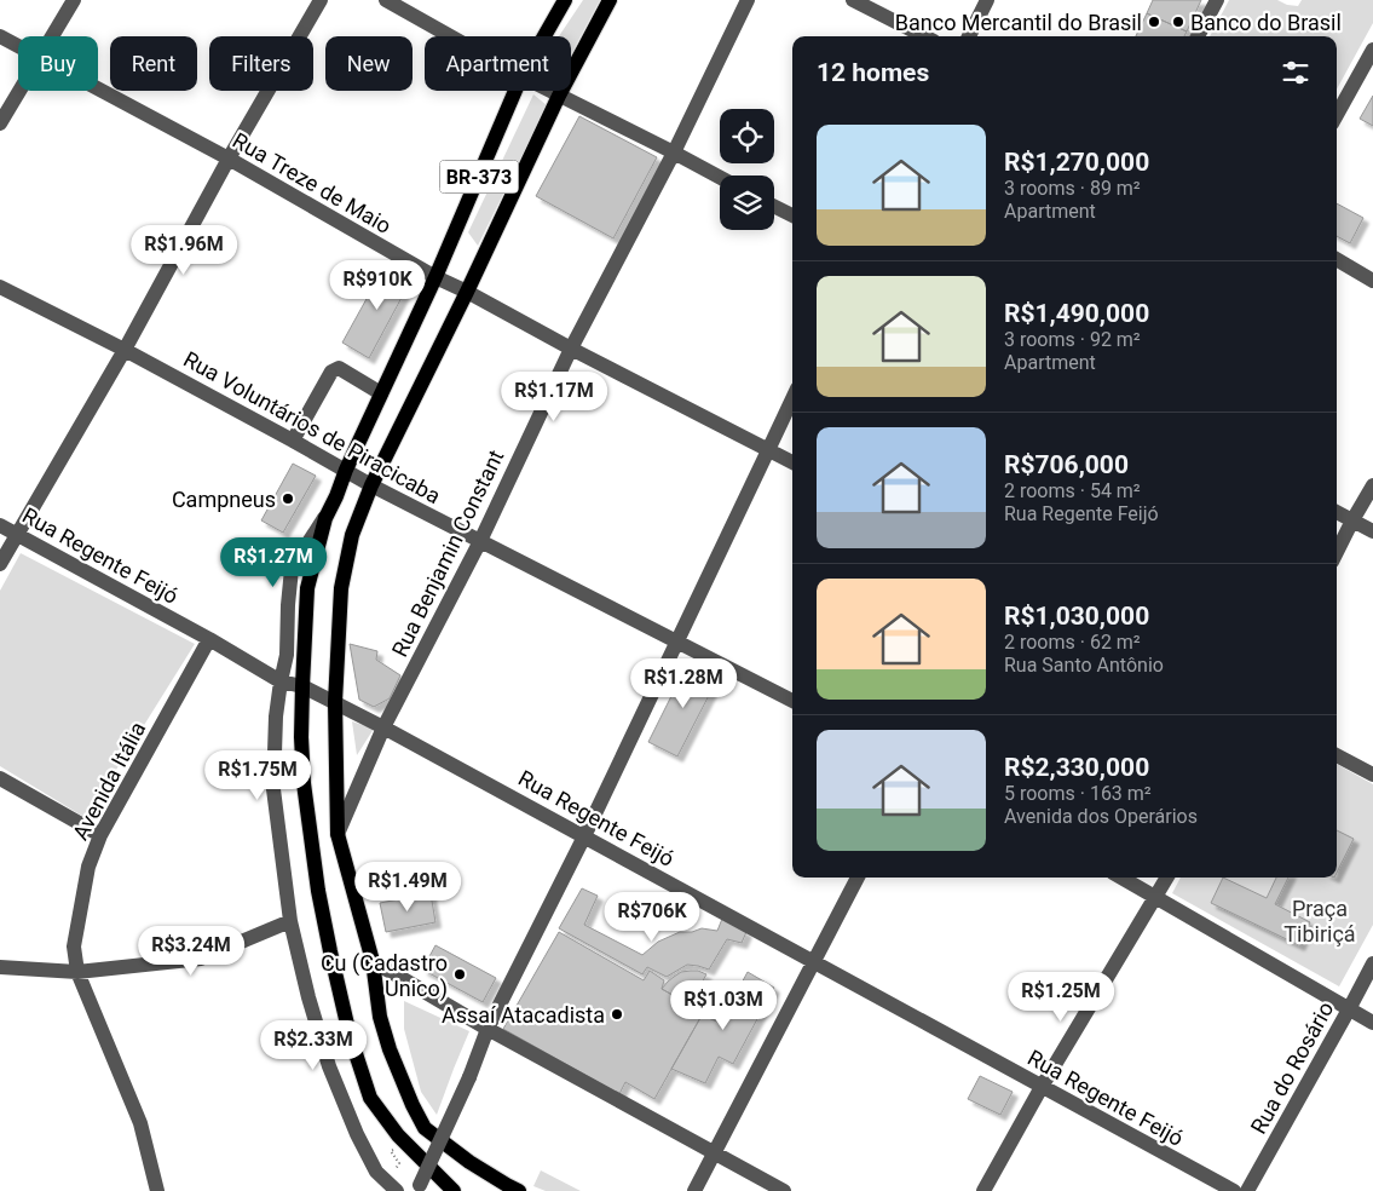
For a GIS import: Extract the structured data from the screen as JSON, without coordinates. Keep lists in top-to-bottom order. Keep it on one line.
{"streets":{"main road":["BR-373"],"street":["Rua Treze de Maio","Rua Voluntários de Piracicaba","Rua Benjamin Constant","Rua Regente Feijó","Avenida Itália","Rua do Rosário"]},"crossings":[["BR-373","Rua Treze de Maio"],["BR-373","Rua Voluntários de Piracicaba"],["BR-373","Rua Benjamin Constant"],["BR-373","Rua Regente Feijó"],["Rua Treze de Maio","Rua Benjamin Constant"],["Rua Voluntários de Piracicaba","Rua Benjamin Constant"],["Rua Benjamin Constant","Rua Regente Feijó"],["Rua Regente Feijó","Avenida Itália"]],"parks":["Praça Tibiriçá"],"places":["Banco Mercantil do Brasil","Banco do Brasil","Campneus","Cu (Cadastro Unico)","Assaí Atacadista"],"page":{"chip":["Buy","Rent","Filters","New","Apartment"],"heading":"12 homes","list":[{"name":"R$1,270,000","note":"3 rooms · 89 m² · Apartment"},{"name":"R$1,490,000","note":"3 rooms · 92 m² · Apartment"},{"name":"R$706,000","note":"2 rooms · 54 m² · Rua Regente Feijó"},{"name":"R$1,030,000","note":"2 rooms · 62 m² · Rua Santo Antônio"},{"name":"R$2,330,000","note":"5 rooms · 163 m² · Avenida dos Operários"}],"price":["R$1.96M","R$910K","R$1.17M","R$1.27M","R$1.28M","R$1.75M","R$1.49M","R$706K","R$3.24M","R$1.25M","R$1.03M","R$2.33M"]}}
